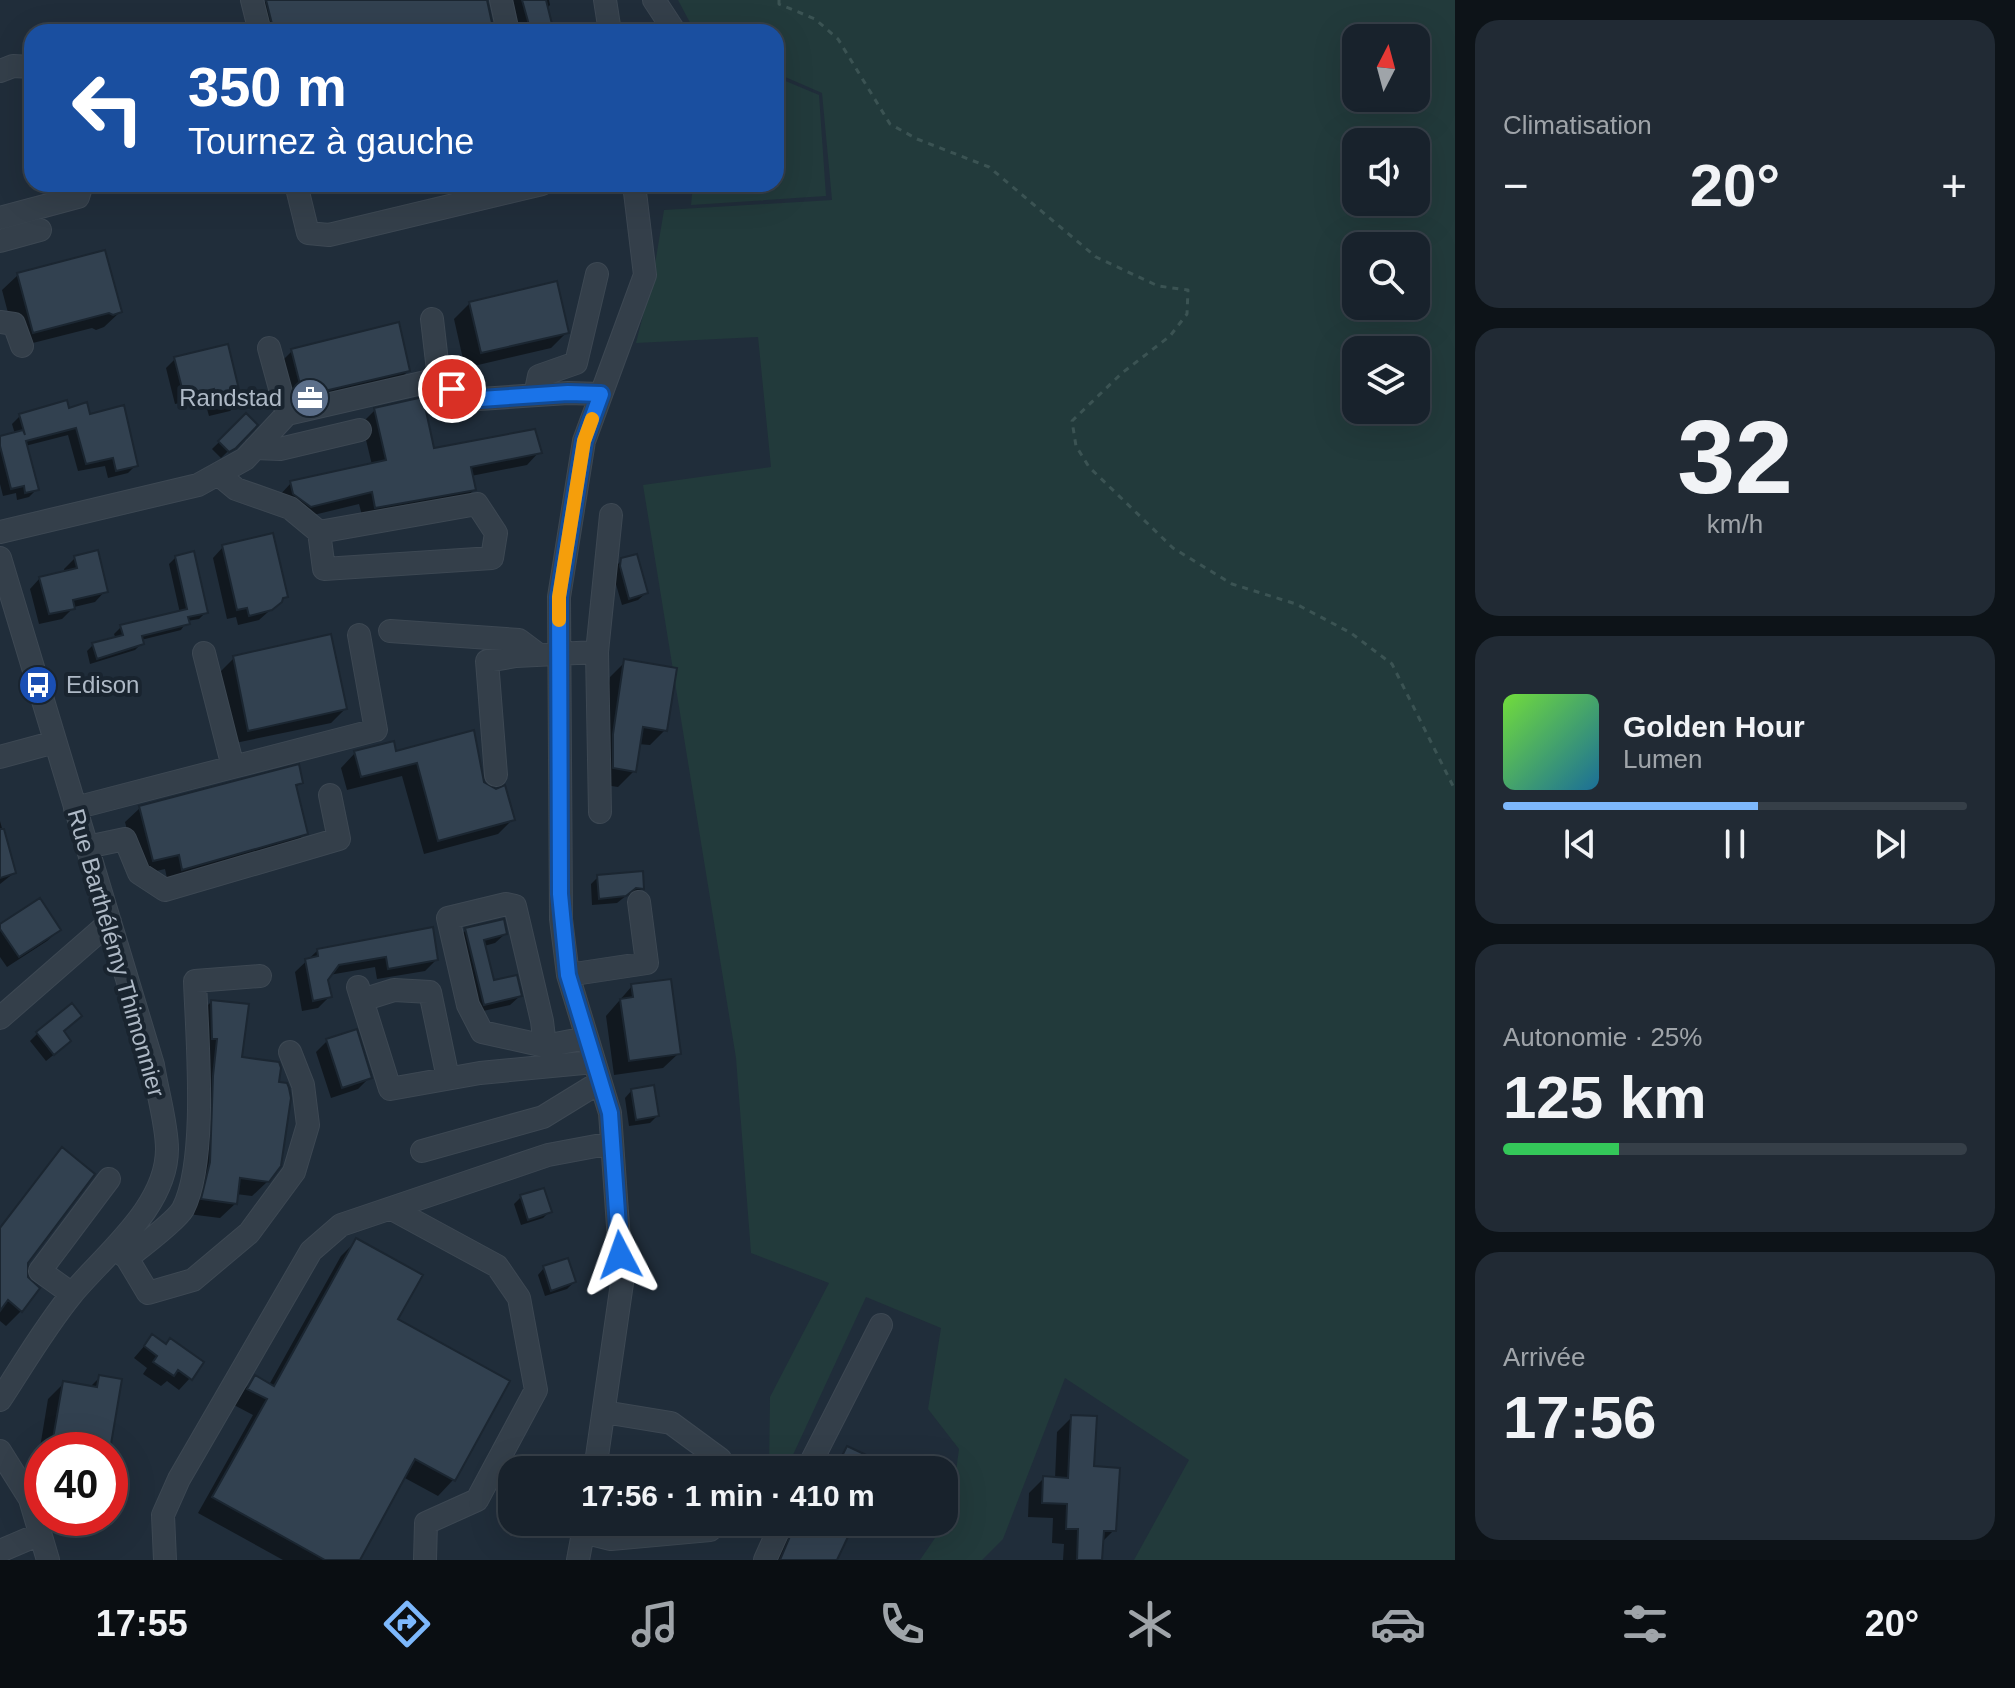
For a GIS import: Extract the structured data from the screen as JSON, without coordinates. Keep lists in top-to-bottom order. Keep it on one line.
{"streets":{"street":["Rue Barthélémy Thimonnier"]},"places":{"office":["Randstad"],"bus stop":["Edison"]},"north":"top","page":{"tile":["Climatisation",["32","km/h"],["Autonomie · 25%","125 km"],["Arrivée","17:56"]],"turn":["350 m","Tournez à gauche"],"heat":["−","20°","+"],"song":["Golden Hour","Lumen"],"limit":"40","trip":"17:56 · 1 min · 410 m","tabs":["17:55","20°"]}}
